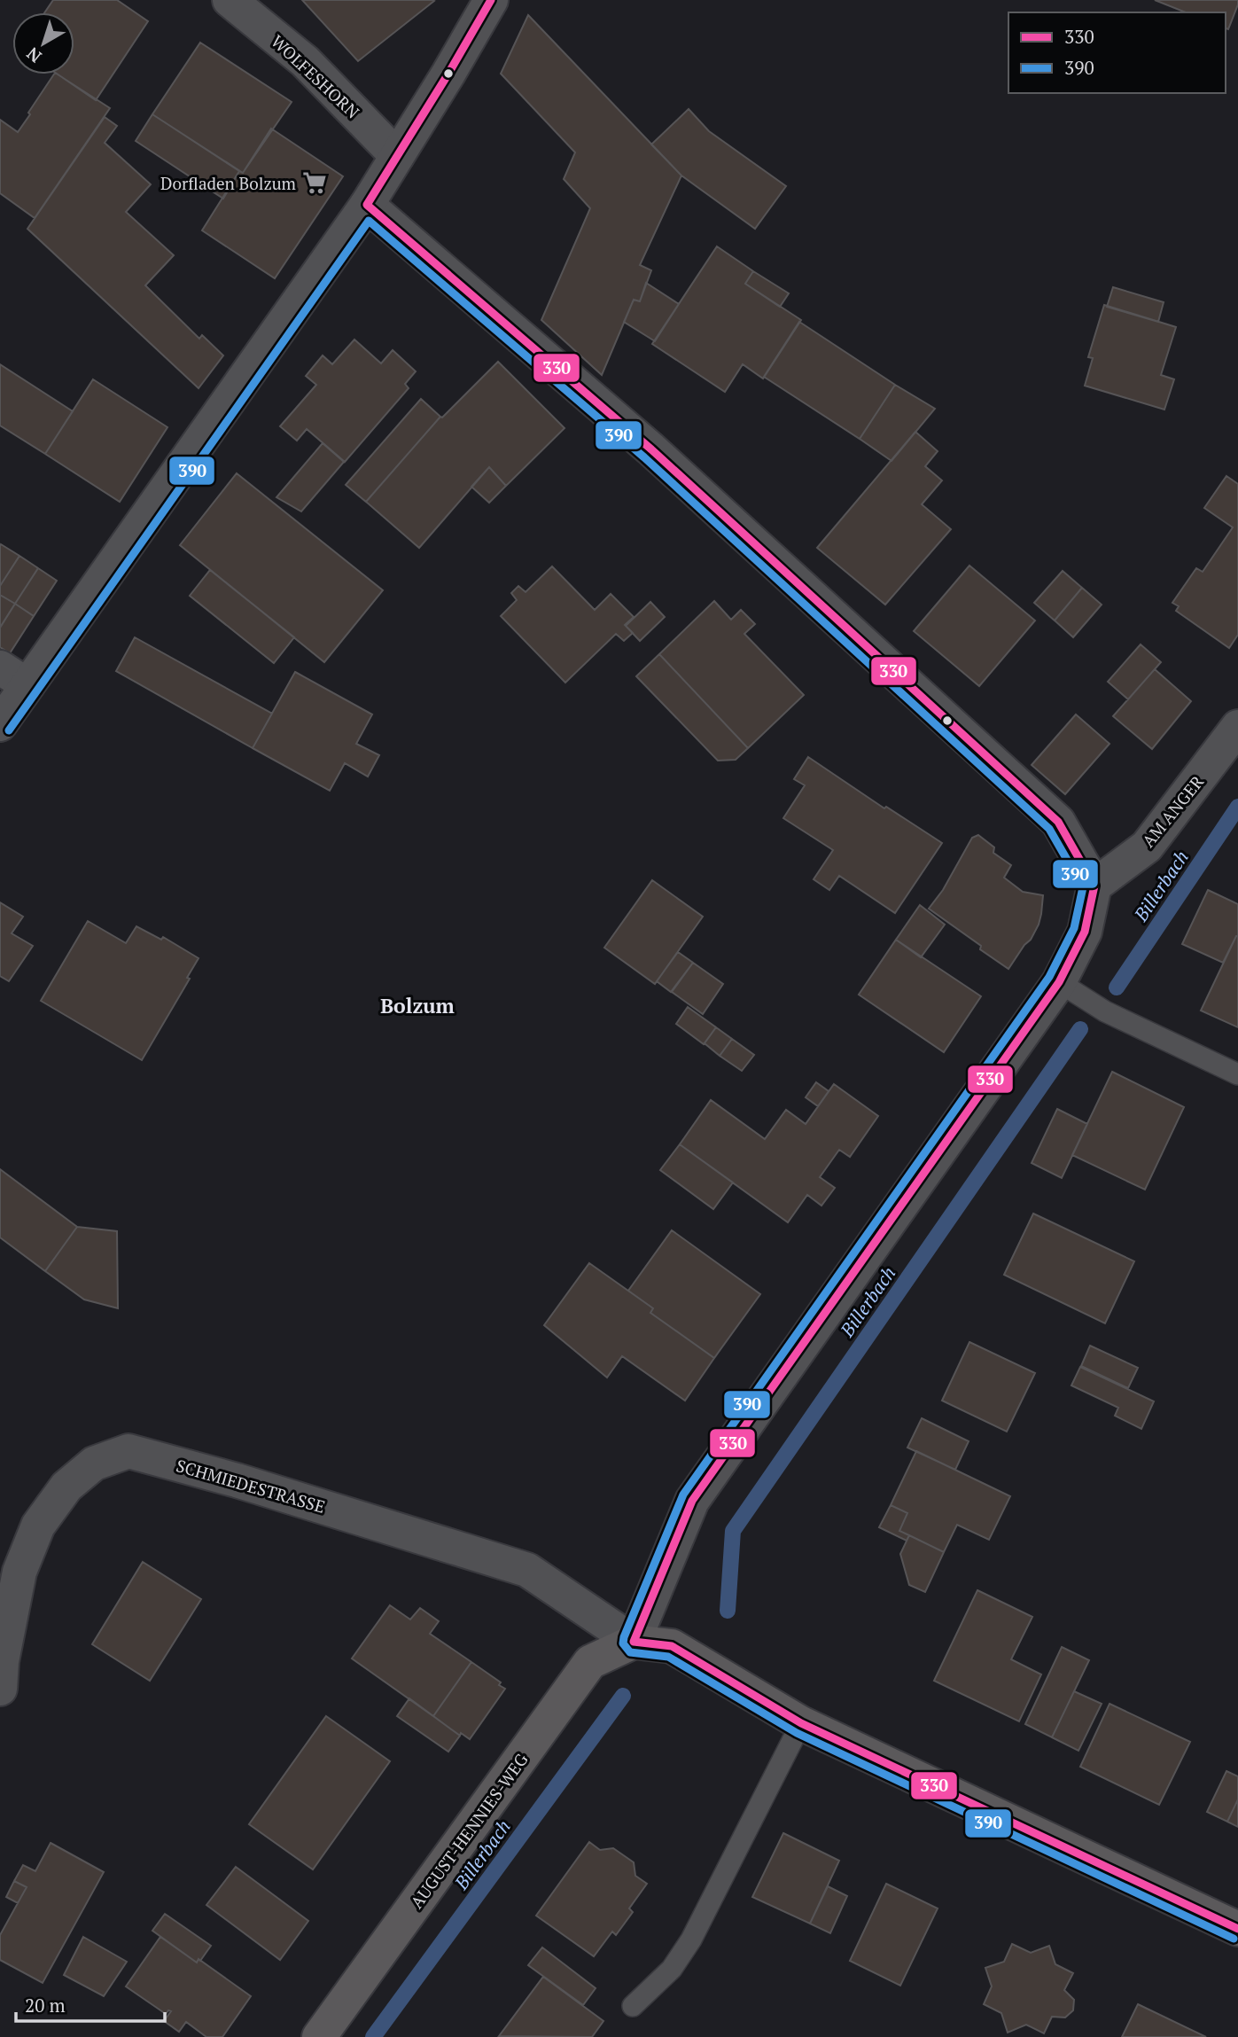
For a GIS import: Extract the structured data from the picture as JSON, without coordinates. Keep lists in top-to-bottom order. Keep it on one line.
{"streets":{"main road":["AUGUST-HENNIES-WEG"],"street":["WOLFESHORN","AM ANGER","SCHMIEDESTRASSE"]},"crossings":[["SCHMIEDESTRASSE","AUGUST-HENNIES-WEG"]],"districts":["Bolzum"],"water":["Billerbach"],"places":{"supermarket":["Dorfladen Bolzum"]},"lines":["transit line 330","transit line 390"],"legend":["330","390"],"scale_bar":"20 m","north":"bottom left"}
